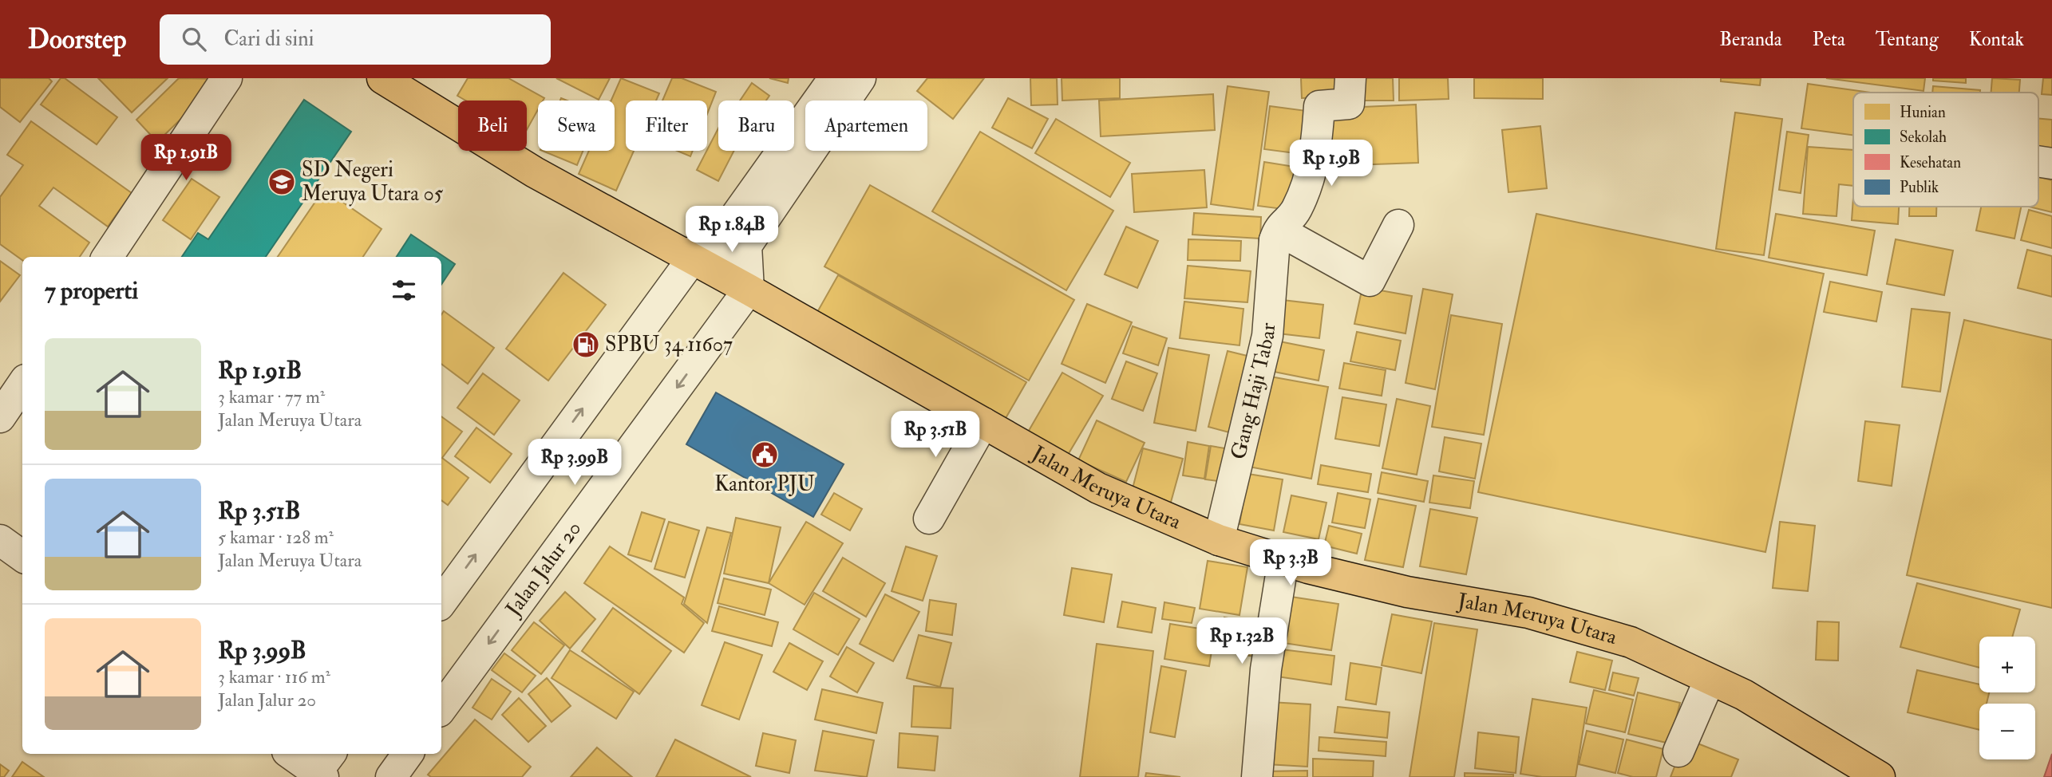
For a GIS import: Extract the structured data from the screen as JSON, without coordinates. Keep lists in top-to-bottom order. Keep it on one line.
{"streets":{"main road":["Jalan Meruya Utara"],"street":["Gang Haji Tabar","Jalan Jalur 20"]},"crossings":[["Gang Haji Tabar","Jalan Meruya Utara"],["Jalan Meruya Utara","Jalan Jalur 20"]],"places":{"school or university":["SD Negeri Meruya Utara 05"],"fuel station":["SPBU 34 11607"],"public building":["Kantor PJU"]},"legend":["Hunian","Sekolah","Kesehatan","Publik"],"page":{"header":"Doorstep","search":"Cari di sini","nav":["Beranda","Peta","Tentang","Kontak"],"chip":["Beli","Sewa","Filter","Baru","Apartemen"],"price":["Rp 1.91B","Rp 1.9B","Rp 1.84B","Rp 3.51B","Rp 3.99B","Rp 3.3B","Rp 1.32B"],"heading":"7 properti","list":[{"name":"Rp 1.91B","note":"3 kamar · 77 m² · Jalan Meruya Utara"},{"name":"Rp 3.51B","note":"5 kamar · 128 m² · Jalan Meruya Utara"},{"name":"Rp 3.99B","note":"3 kamar · 116 m² · Jalan Jalur 20"}],"map_buttons":["+","−"]}}
